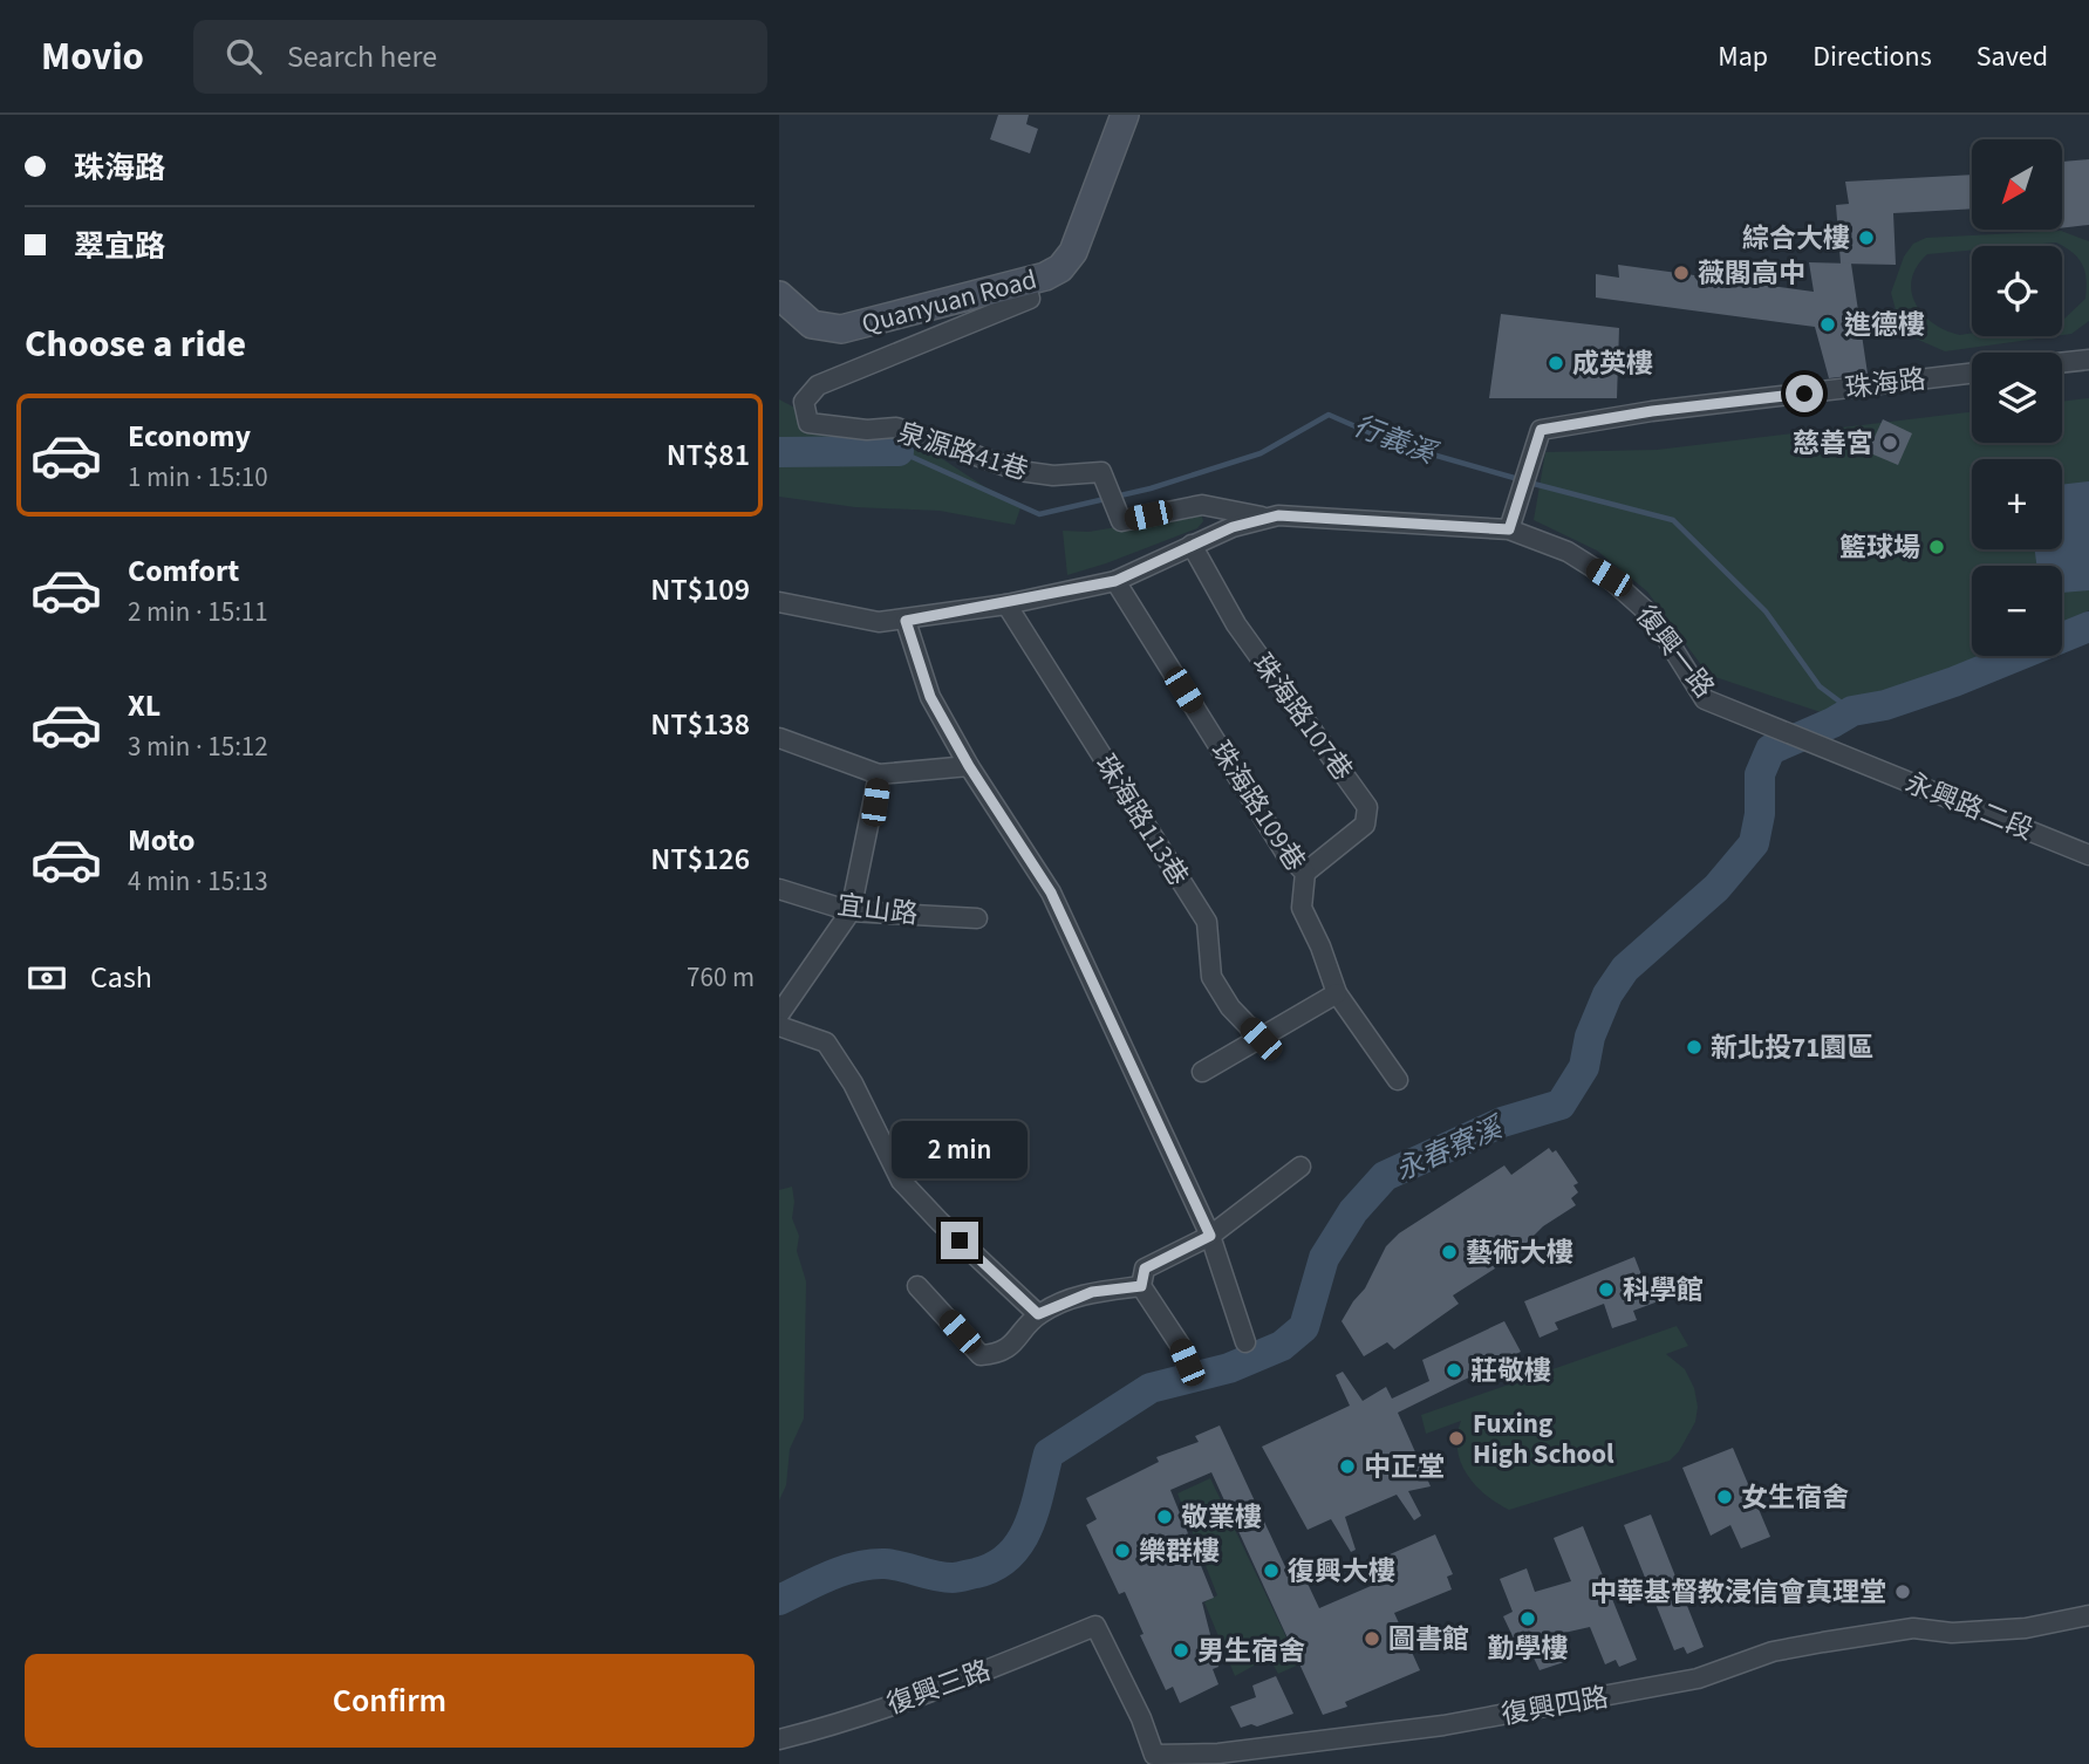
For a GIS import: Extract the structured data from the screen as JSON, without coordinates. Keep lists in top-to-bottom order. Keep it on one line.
{"streets":{"street":["Quanyuan Road","珠海路","泉源路41巷","復興一路","珠海路107巷","珠海路109巷","永興路二段","珠海路113巷","宜山路","復興三路","復興四路"]},"crossings":[["Quanyuan Road","泉源路41巷"],["珠海路","復興一路"],["復興一路","永興路二段"],["珠海路107巷","珠海路109巷"],["復興三路","復興四路"]],"water":["行義溪","永春寮溪"],"places":["綜合大樓","薇閣高中","進德樓","成英樓","慈善宮","籃球場","新北投71園區","藝術大樓","科學館","莊敬樓","Fuxing High School","中正堂","女生宿舍","敬業樓","樂群樓","復興大樓","中華基督教浸信會真理堂","勤學樓","圖書館","男生宿舍"],"north":"bottom left","page":{"header":"Movio","search":"Search here","nav":["Map","Directions","Saved"],"banner":["珠海路","翠宜路"],"map_buttons":["+","−"],"heading":"Choose a ride","list":[{"name":"Economy","note":"1 min · 15:10","value":"NT$81"},{"name":"Comfort","note":"2 min · 15:11","value":"NT$109"},{"name":"XL","note":"3 min · 15:12","value":"NT$138"},{"name":"Moto","note":"4 min · 15:13","value":"NT$126"}],"pay":["Cash","760 m"],"bubble":"2 min","buttons":"Confirm"}}
